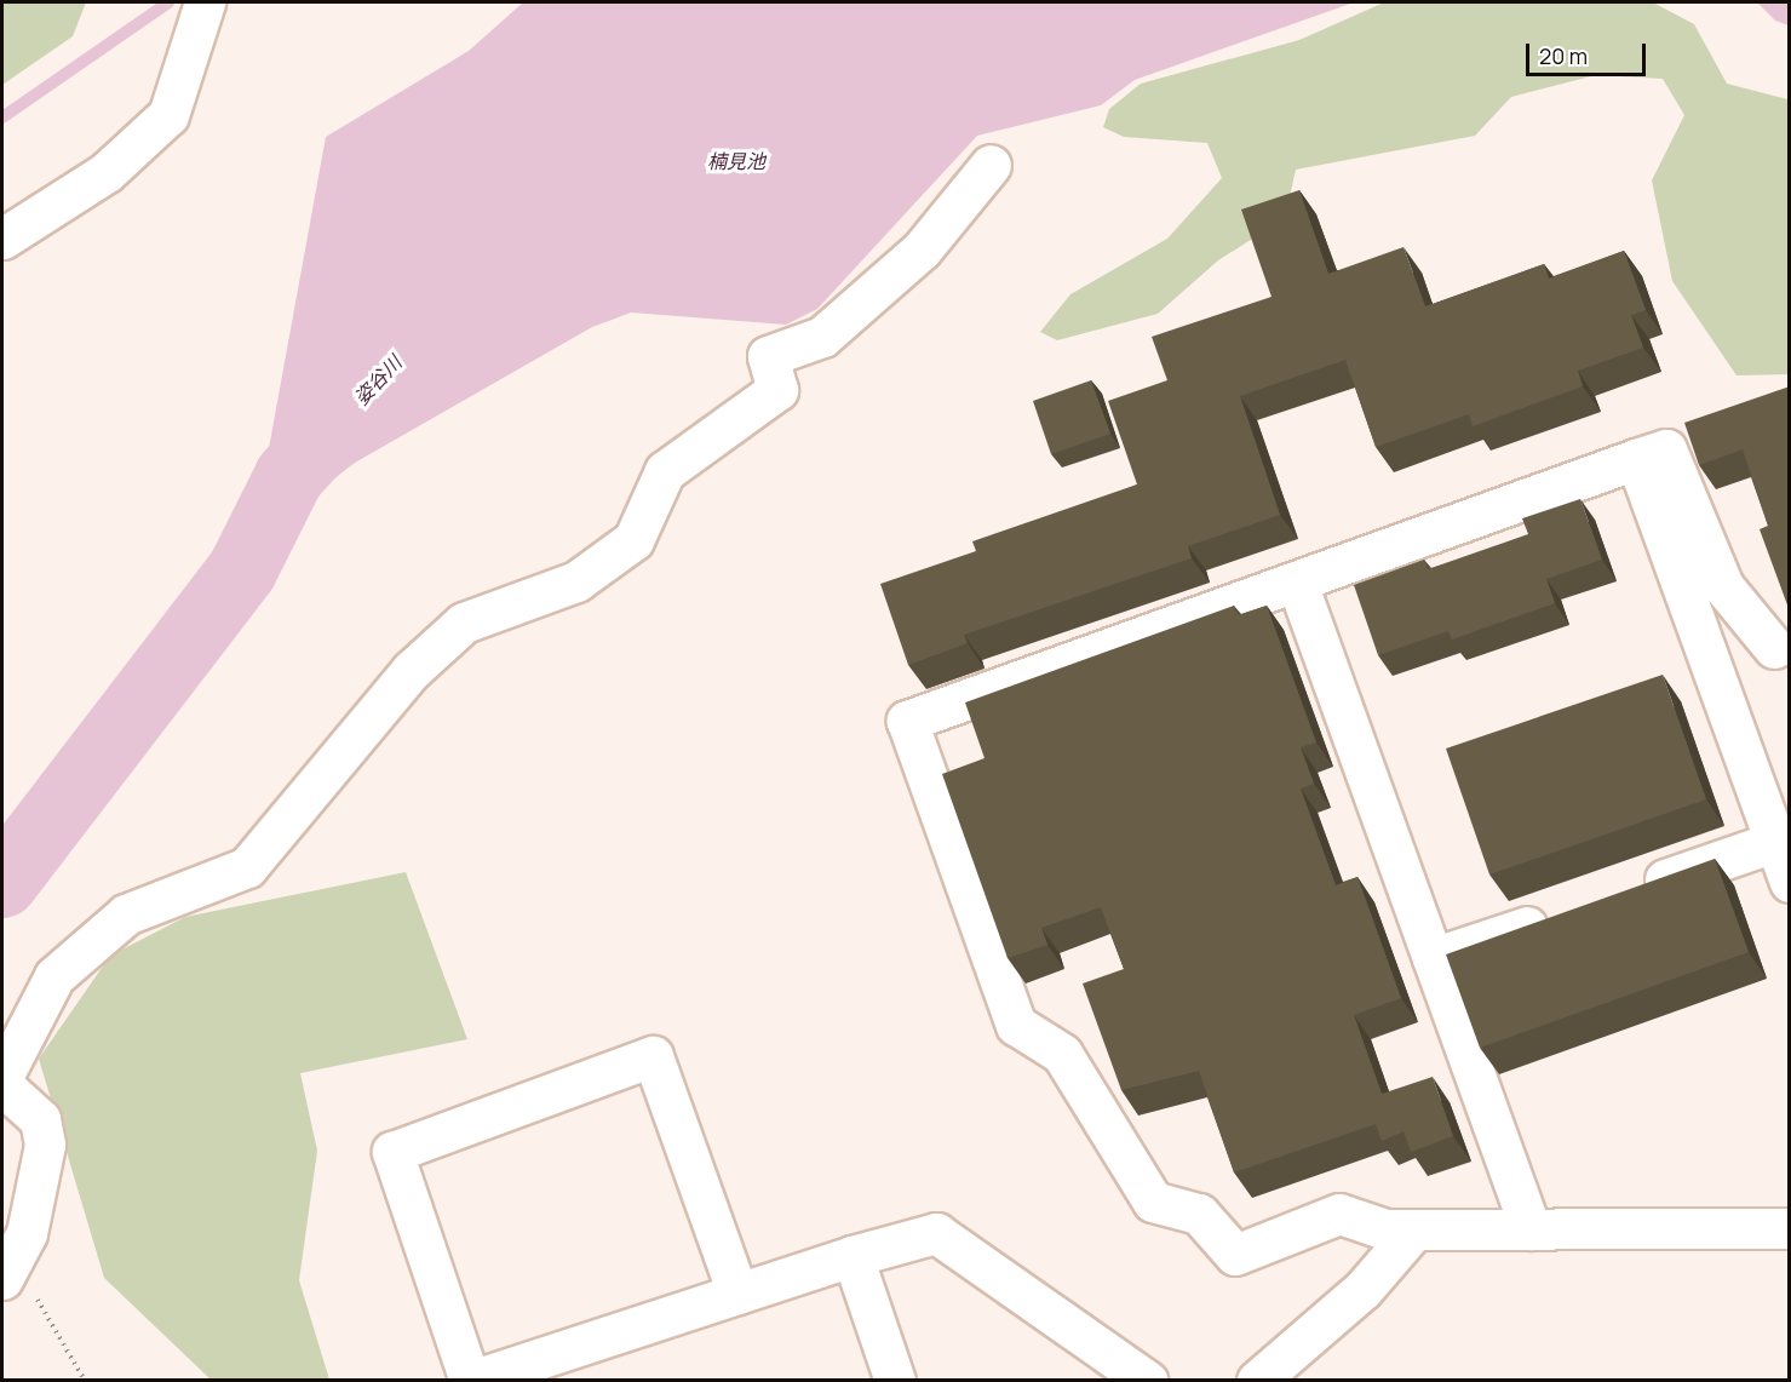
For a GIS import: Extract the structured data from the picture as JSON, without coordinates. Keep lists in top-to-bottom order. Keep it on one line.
{"water":["楠見池","姿谷川"],"scale_bar":"20 m"}
